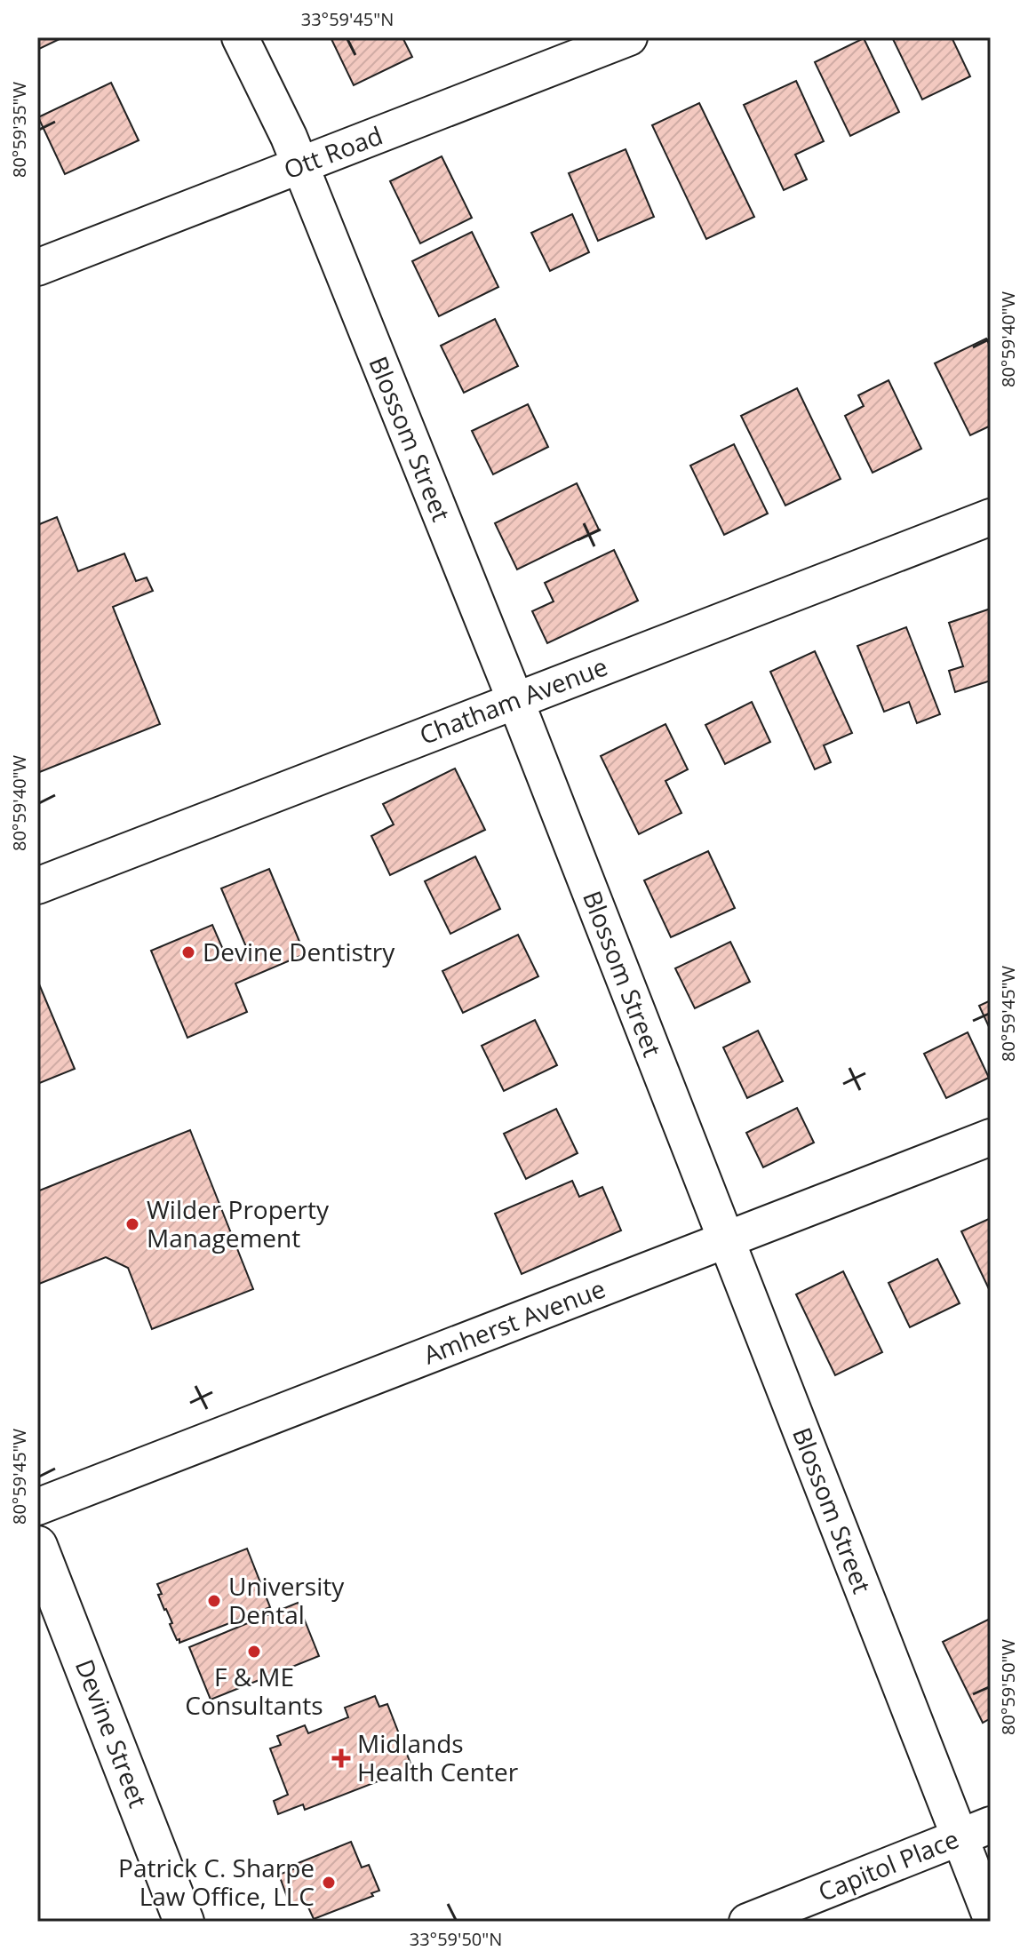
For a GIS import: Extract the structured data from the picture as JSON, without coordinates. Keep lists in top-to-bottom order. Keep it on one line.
{"streets":{"main road":["Devine Street"],"street":["Ott Road","Blossom Street","Chatham Avenue","Amherst Avenue","Capitol Place"]},"crossings":[["Ott Road","Blossom Street"],["Blossom Street","Chatham Avenue"],["Blossom Street","Amherst Avenue"],["Blossom Street","Capitol Place"]],"places":{"other":["Devine Dentistry","Wilder Property Management","University Dental","F & ME Consultants","Patrick C. Sharpe Law Office, LLC"],"health":["Midlands Health Center"]},"coordinates":["33°59'45\"N","80°59'35\"W","80°59'40\"W","80°59'45\"W","80°59'50\"W","33°59'50\"N"]}
